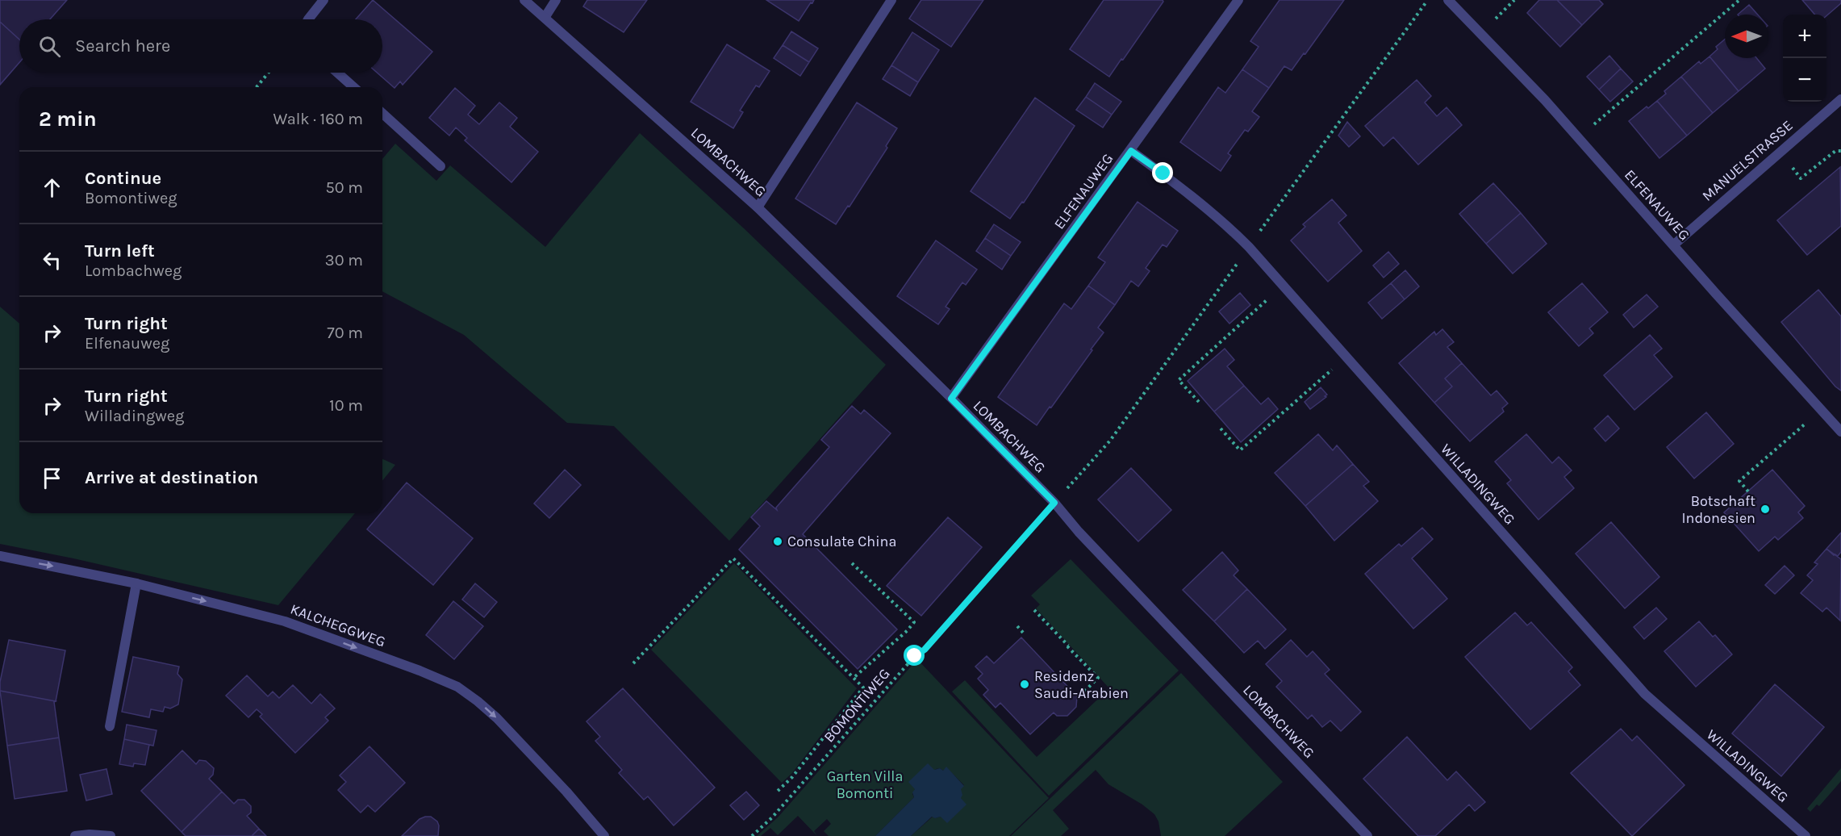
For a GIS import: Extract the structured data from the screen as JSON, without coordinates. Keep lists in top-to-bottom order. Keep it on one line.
{"streets":{"street":["MANUELSTRASSE","LOMBACHWEG","ELFENAUWEG","WILLADINGWEG","KALCHEGGWEG"],"path":["BOMONTIWEG"]},"crossings":[["MANUELSTRASSE","ELFENAUWEG"],["LOMBACHWEG","ELFENAUWEG"],["LOMBACHWEG","BOMONTIWEG"],["ELFENAUWEG","WILLADINGWEG"]],"one_way":["KALCHEGGWEG"],"parks":["Garten Villa Bomonti"],"places":["Botschaft Indonesien","Consulate China","Residenz Saudi-Arabien"],"north":"left","page":{"map_buttons":["+","−"],"search":"Search here","heading":["2 min","Walk · 160 m"],"list":[["Continue","Bomontiweg","50 m"],["Turn left","Lombachweg","30 m"],["Turn right","Elfenauweg","70 m"],["Turn right","Willadingweg","10 m"],"Arrive at destination"]}}
